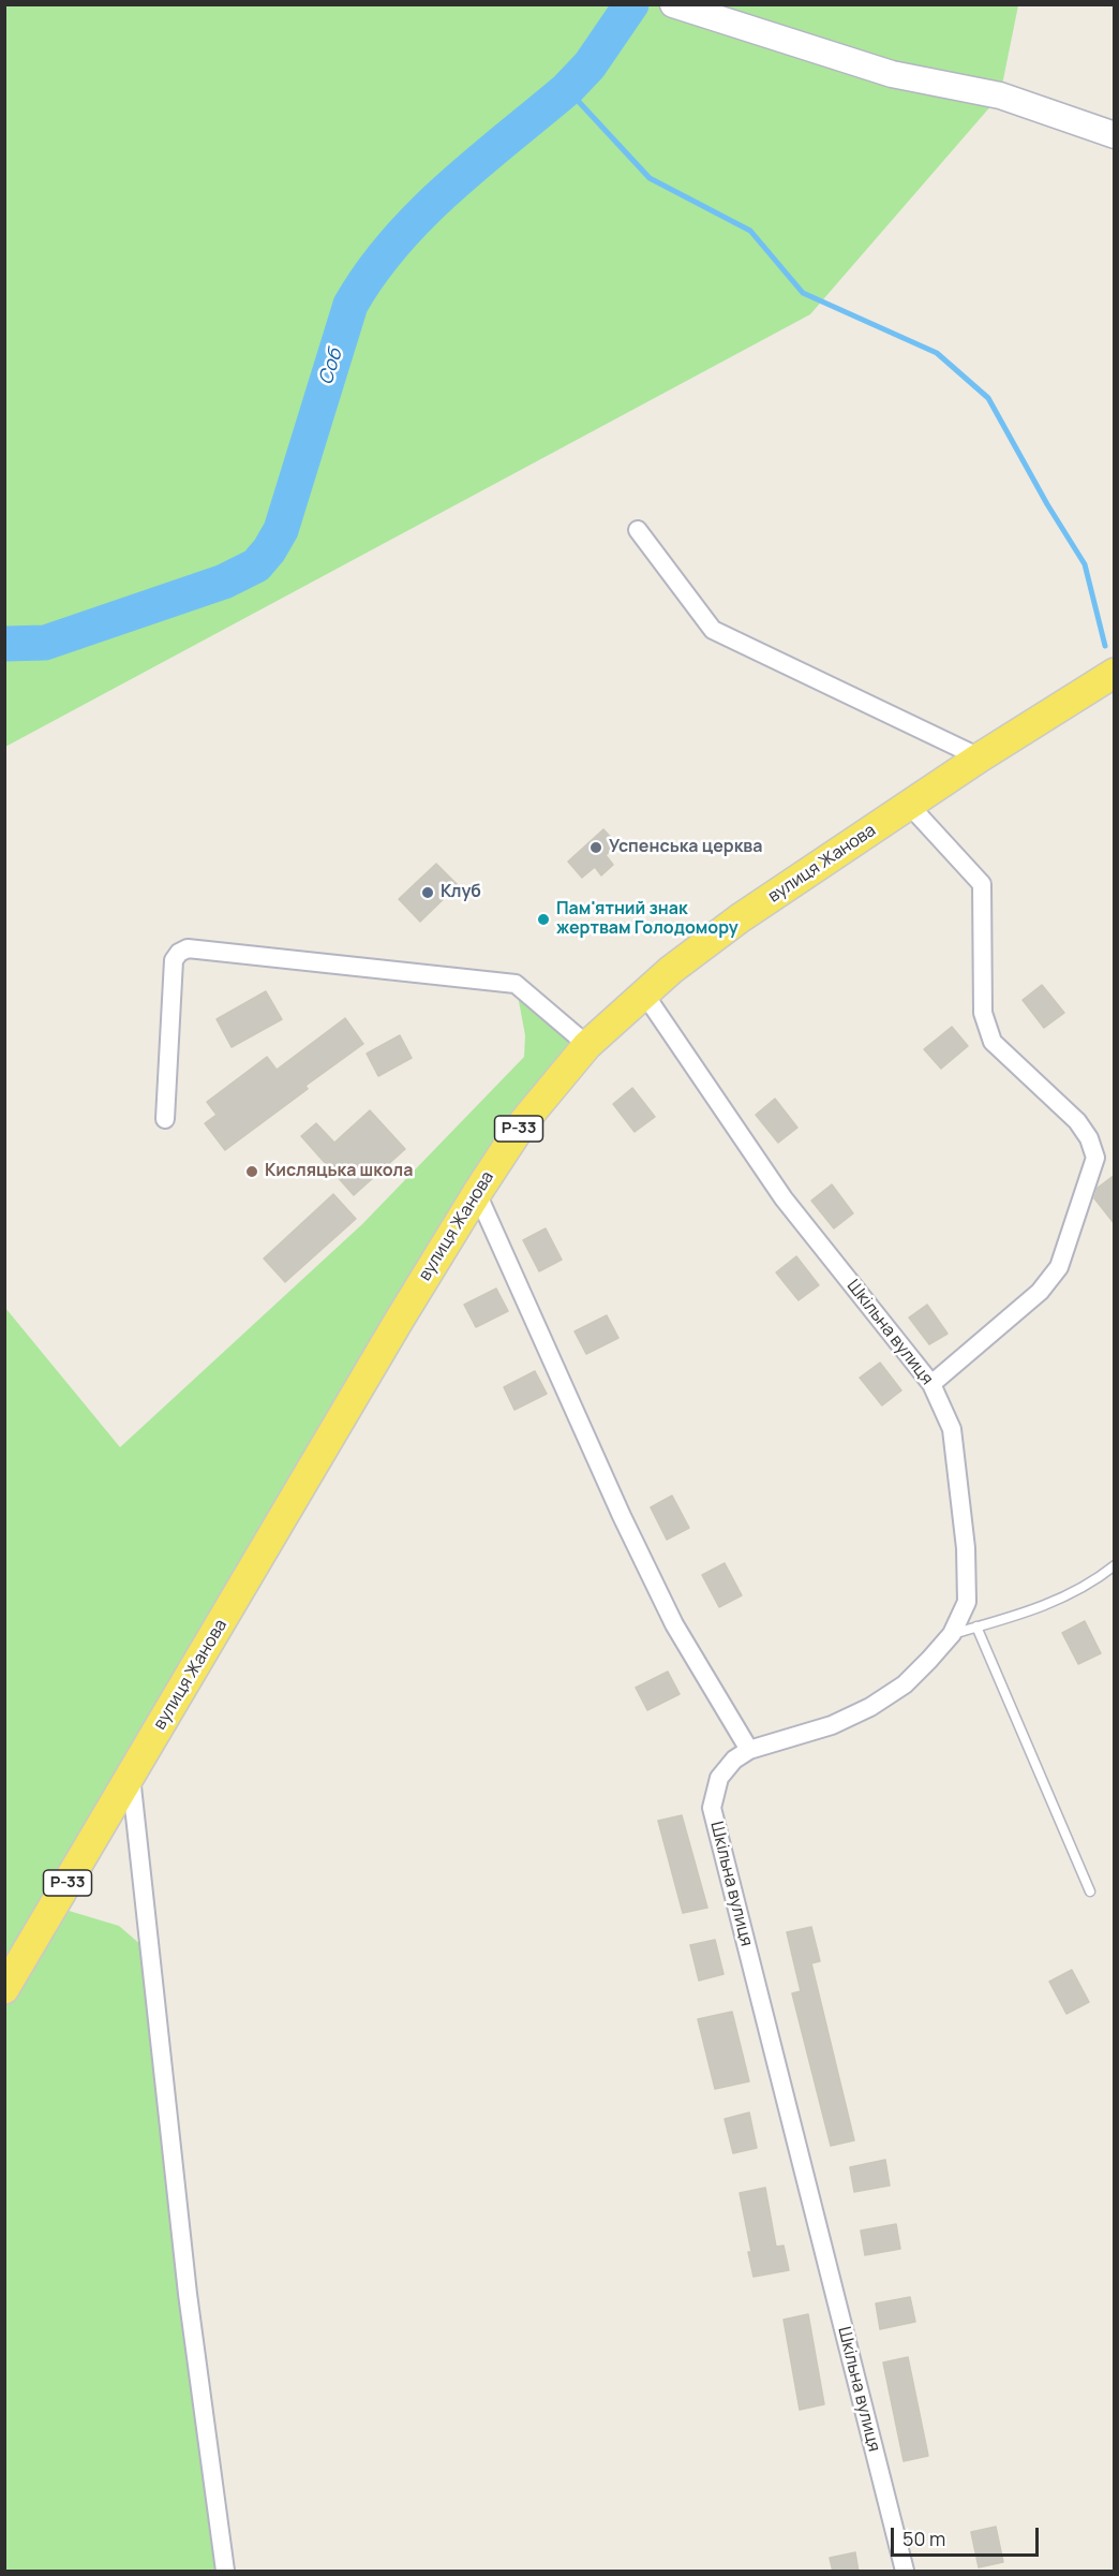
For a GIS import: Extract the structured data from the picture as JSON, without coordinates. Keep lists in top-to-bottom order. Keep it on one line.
{"streets":{"main road":["вулиця Жанова","Р-33"],"street":["Шкільна вулиця"]},"crossings":[["вулиця Жанова","Р-33"],["вулиця Жанова","Шкільна вулиця"]],"water":["Соб"],"places":["Успенська церква","Клуб","Пам'ятний знак жертвам Голодомору","Кисляцька школа"],"scale_bar":"50 m"}
